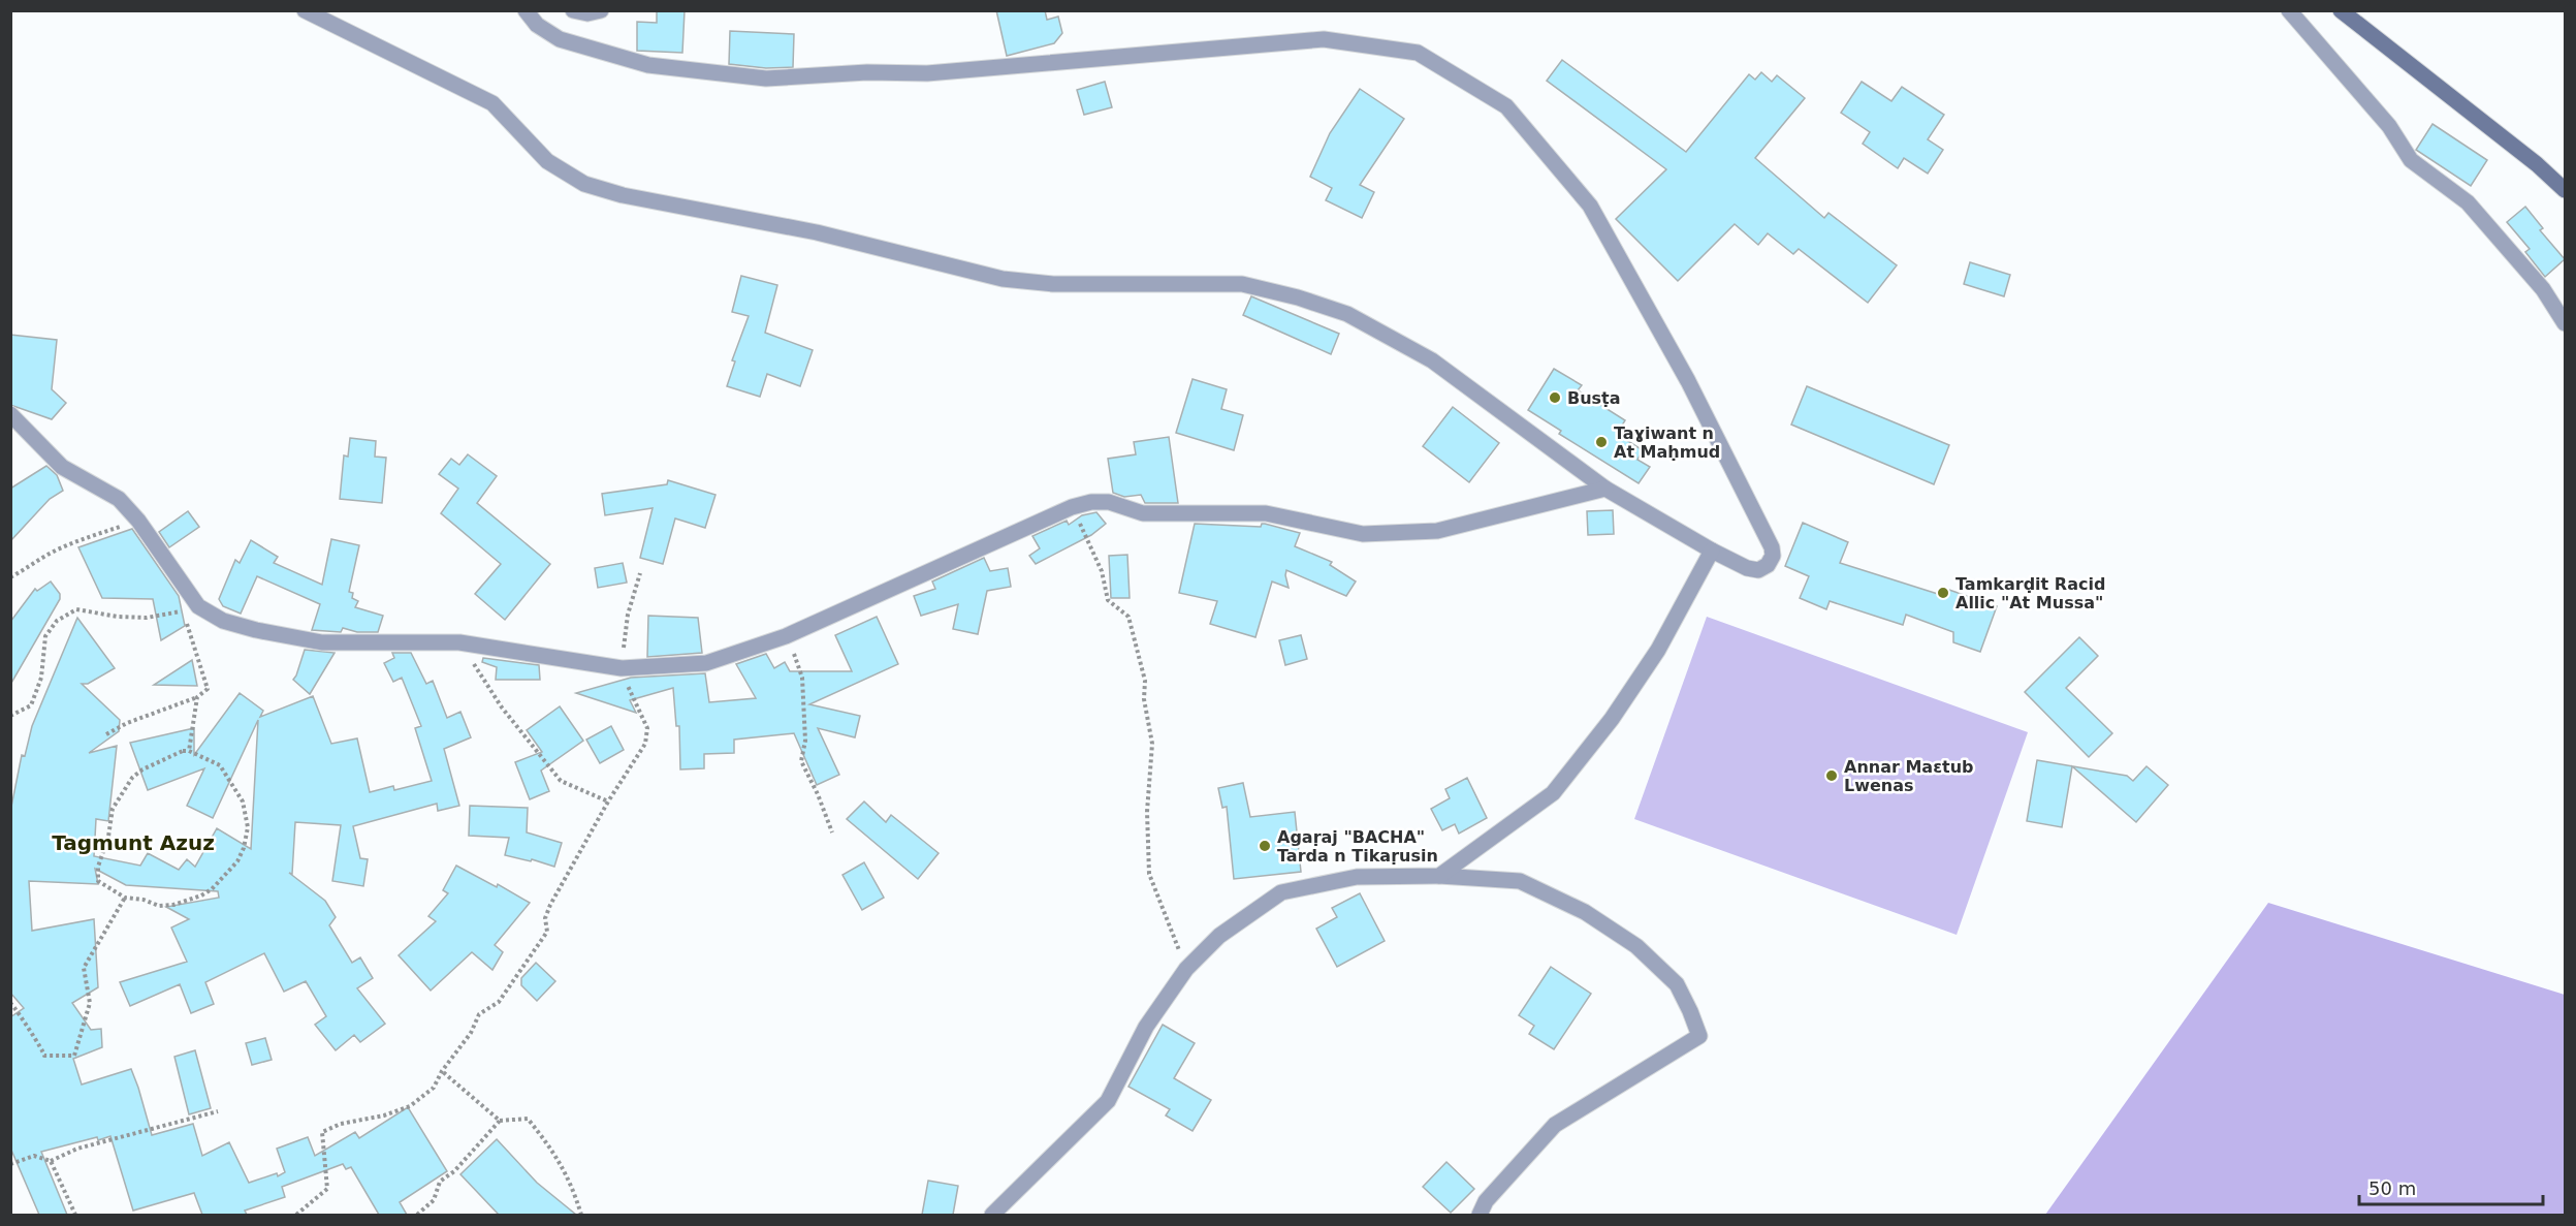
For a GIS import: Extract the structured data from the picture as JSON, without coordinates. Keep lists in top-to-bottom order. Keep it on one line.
{"districts":["Tagmunt Azuz"],"places":["Busṭa","Taɣiwant n At Maḥmud","Tamkarḍit Racid Allic \"At Mussa\"","Annar Maɛtub Lwenas","Agaṛaj \"BACHA\" Tarda n Tikaṛusin"],"scale_bar":"50 m"}
